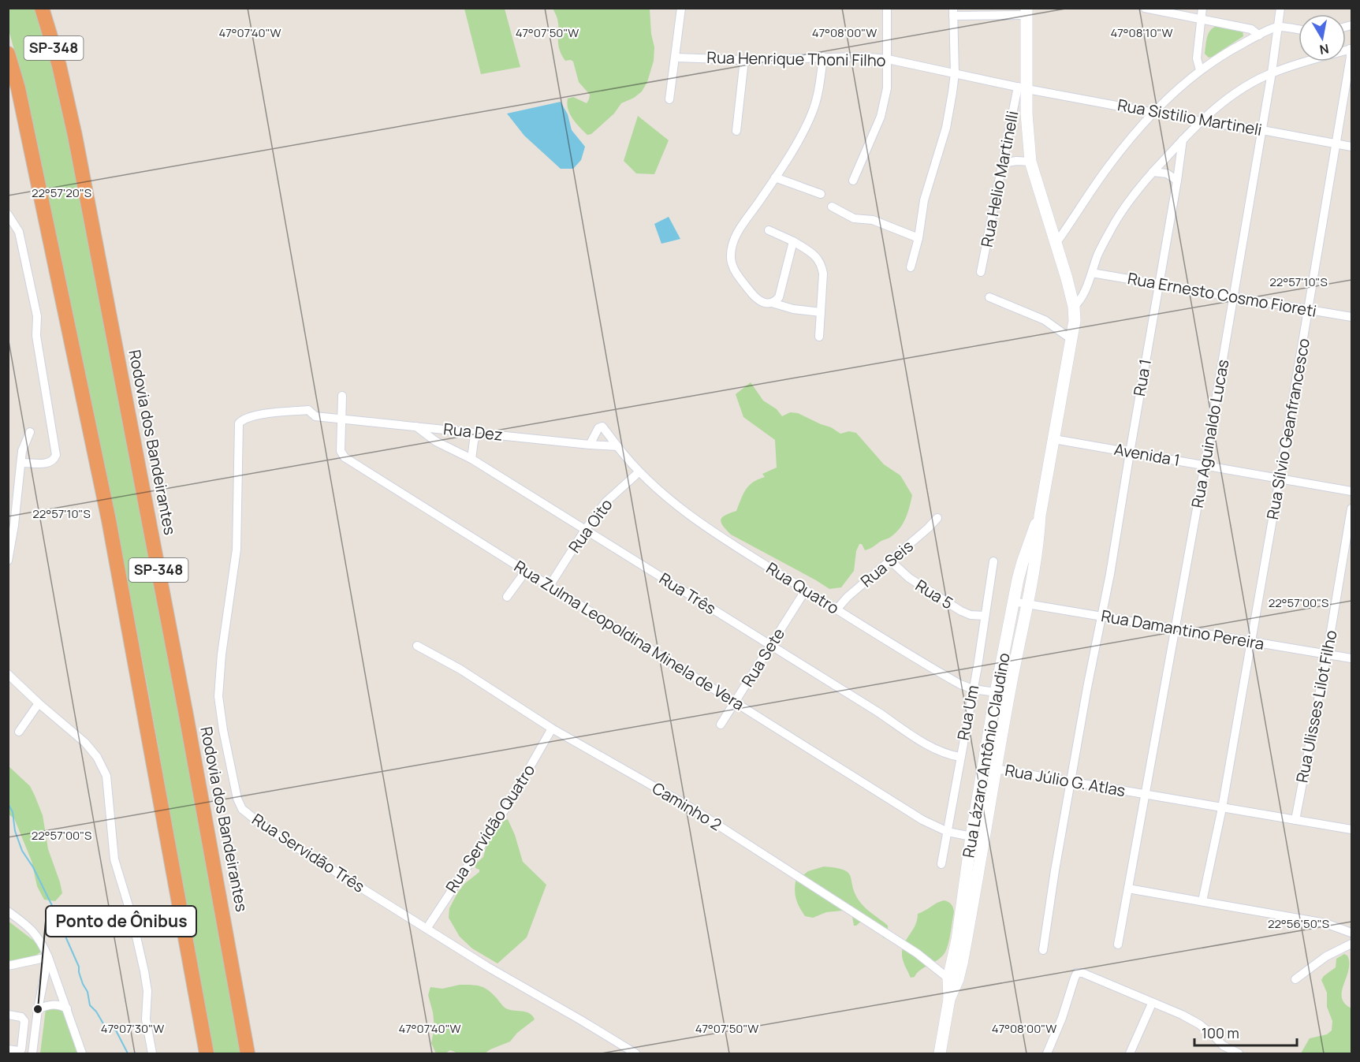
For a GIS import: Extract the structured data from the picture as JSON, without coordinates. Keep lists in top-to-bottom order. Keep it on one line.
{"streets":{"highway":["SP-348","Rodovia dos Bandeirantes"],"main road":["Rua Lázaro Antônio Claudino"],"street":["Rua Henrique Thoni Filho","Rua Sistilio Martineli","Rua Helio Martinelli","Rua Ernesto Cosmo Fioreti","Rua 1","Rua Sílvio Geanfrancesco","Rua Dez","Rua Aguinaldo Lucas","Avenida 1","Rua Oito","Rua Seis","Rua Quatro","Rua Três","Rua 5","Rua Damantino Pereira","Rua Zulma Leopoldina Minela de Vera","Rua Sete","Rua Ulisses Lilot Filho","Rua Um","Rua Júlio G. Atlas","Caminho 2","Rua Servidão Quatro","Rua Servidão Três"]},"crossings":[["Rua Henrique Thoni Filho","Rua Sistilio Martineli"],["Rua Henrique Thoni Filho","Rua Helio Martinelli"],["Rua Henrique Thoni Filho","Rua Lázaro Antônio Claudino"],["Rua Sistilio Martineli","Rua Helio Martinelli"],["Rua Sistilio Martineli","Rua Sílvio Geanfrancesco"],["Rua Sistilio Martineli","Rua Aguinaldo Lucas"],["Rua Sistilio Martineli","Rua Lázaro Antônio Claudino"],["Rua Helio Martinelli","Rua Lázaro Antônio Claudino"],["Rua Ernesto Cosmo Fioreti","Rua 1"],["Rua Ernesto Cosmo Fioreti","Rua Sílvio Geanfrancesco"],["Rua Ernesto Cosmo Fioreti","Rua Aguinaldo Lucas"],["Rua 1","Avenida 1"],["Rua 1","Rua Damantino Pereira"],["Rua 1","Rua Júlio G. Atlas"],["Rua Sílvio Geanfrancesco","Avenida 1"],["Rua Sílvio Geanfrancesco","Rua Damantino Pereira"],["Rua Sílvio Geanfrancesco","Rua Júlio G. Atlas"],["Rua Dez","Rua Quatro"],["Rua Dez","Rua Três"],["Rua Dez","Rua Zulma Leopoldina Minela de Vera"],["Rua Dez","Rua Servidão Três"],["Rua Aguinaldo Lucas","Avenida 1"],["Rua Aguinaldo Lucas","Rua Damantino Pereira"],["Rua Aguinaldo Lucas","Rua Júlio G. Atlas"],["Avenida 1","Rua Lázaro Antônio Claudino"],["Rua Oito","Rua Quatro"],["Rua Oito","Rua Três"],["Rua Oito","Rua Zulma Leopoldina Minela de Vera"],["Rua Seis","Rua Quatro"],["Rua Seis","Rua 5"],["Rua Quatro","Rua Sete"],["Rua Quatro","Rua Um"],["Rua Quatro","Rua Lázaro Antônio Claudino"],["Rua Três","Rua Sete"],["Rua Três","Rua Um"],["Rua 5","Rua Um"],["Rua Damantino Pereira","Rua Ulisses Lilot Filho"],["Rua Damantino Pereira","Rua Lázaro Antônio Claudino"],["Rua Zulma Leopoldina Minela de Vera","Rua Sete"],["Rua Zulma Leopoldina Minela de Vera","Rua Um"],["Rua Zulma Leopoldina Minela de Vera","Rua Lázaro Antônio Claudino"],["Rua Ulisses Lilot Filho","Rua Júlio G. Atlas"],["Rua Lázaro Antônio Claudino","Rua Júlio G. Atlas"],["Rua Lázaro Antônio Claudino","Caminho 2"],["Caminho 2","Rua Servidão Quatro"],["Rua Servidão Quatro","Rua Servidão Três"]],"places":["Ponto de Ônibus"],"scale_bar":"100 m","north":"bottom","coordinates":["47°07'40\"W","47°07'50\"W","47°08'00\"W","47°08'10\"W","22°57'20\"S","22°57'10\"S","22°57'00\"S","22°56'50\"S","47°07'30\"W"]}
